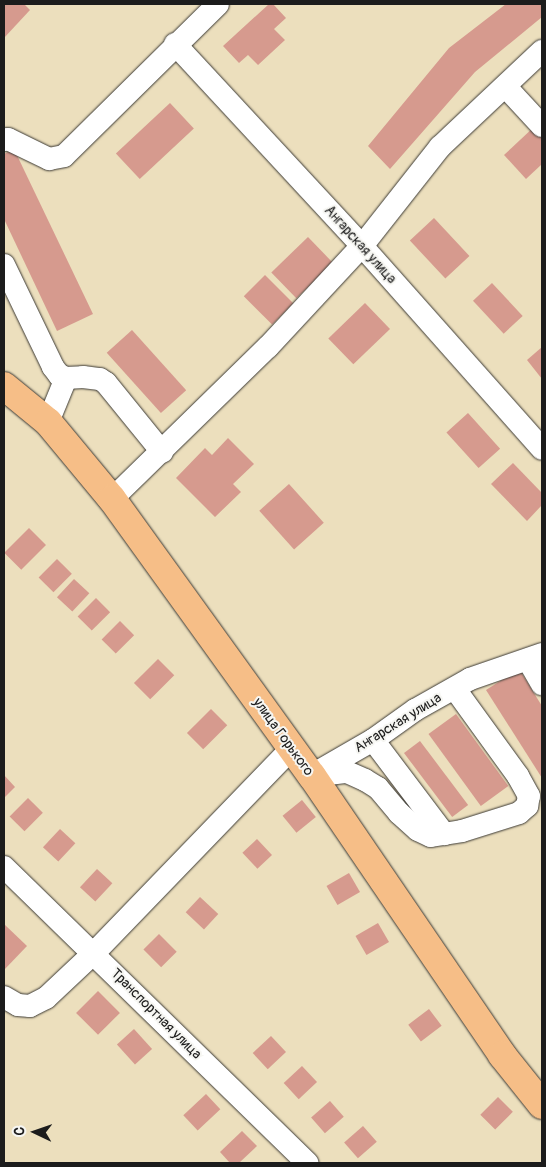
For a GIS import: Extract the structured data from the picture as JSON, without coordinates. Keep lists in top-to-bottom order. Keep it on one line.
{"streets":{"main road":["улица Горького"],"street":["Ангарская улица","Транспортная улица"]},"crossings":[["Ангарская улица","улица Горького"]],"north":"left"}
